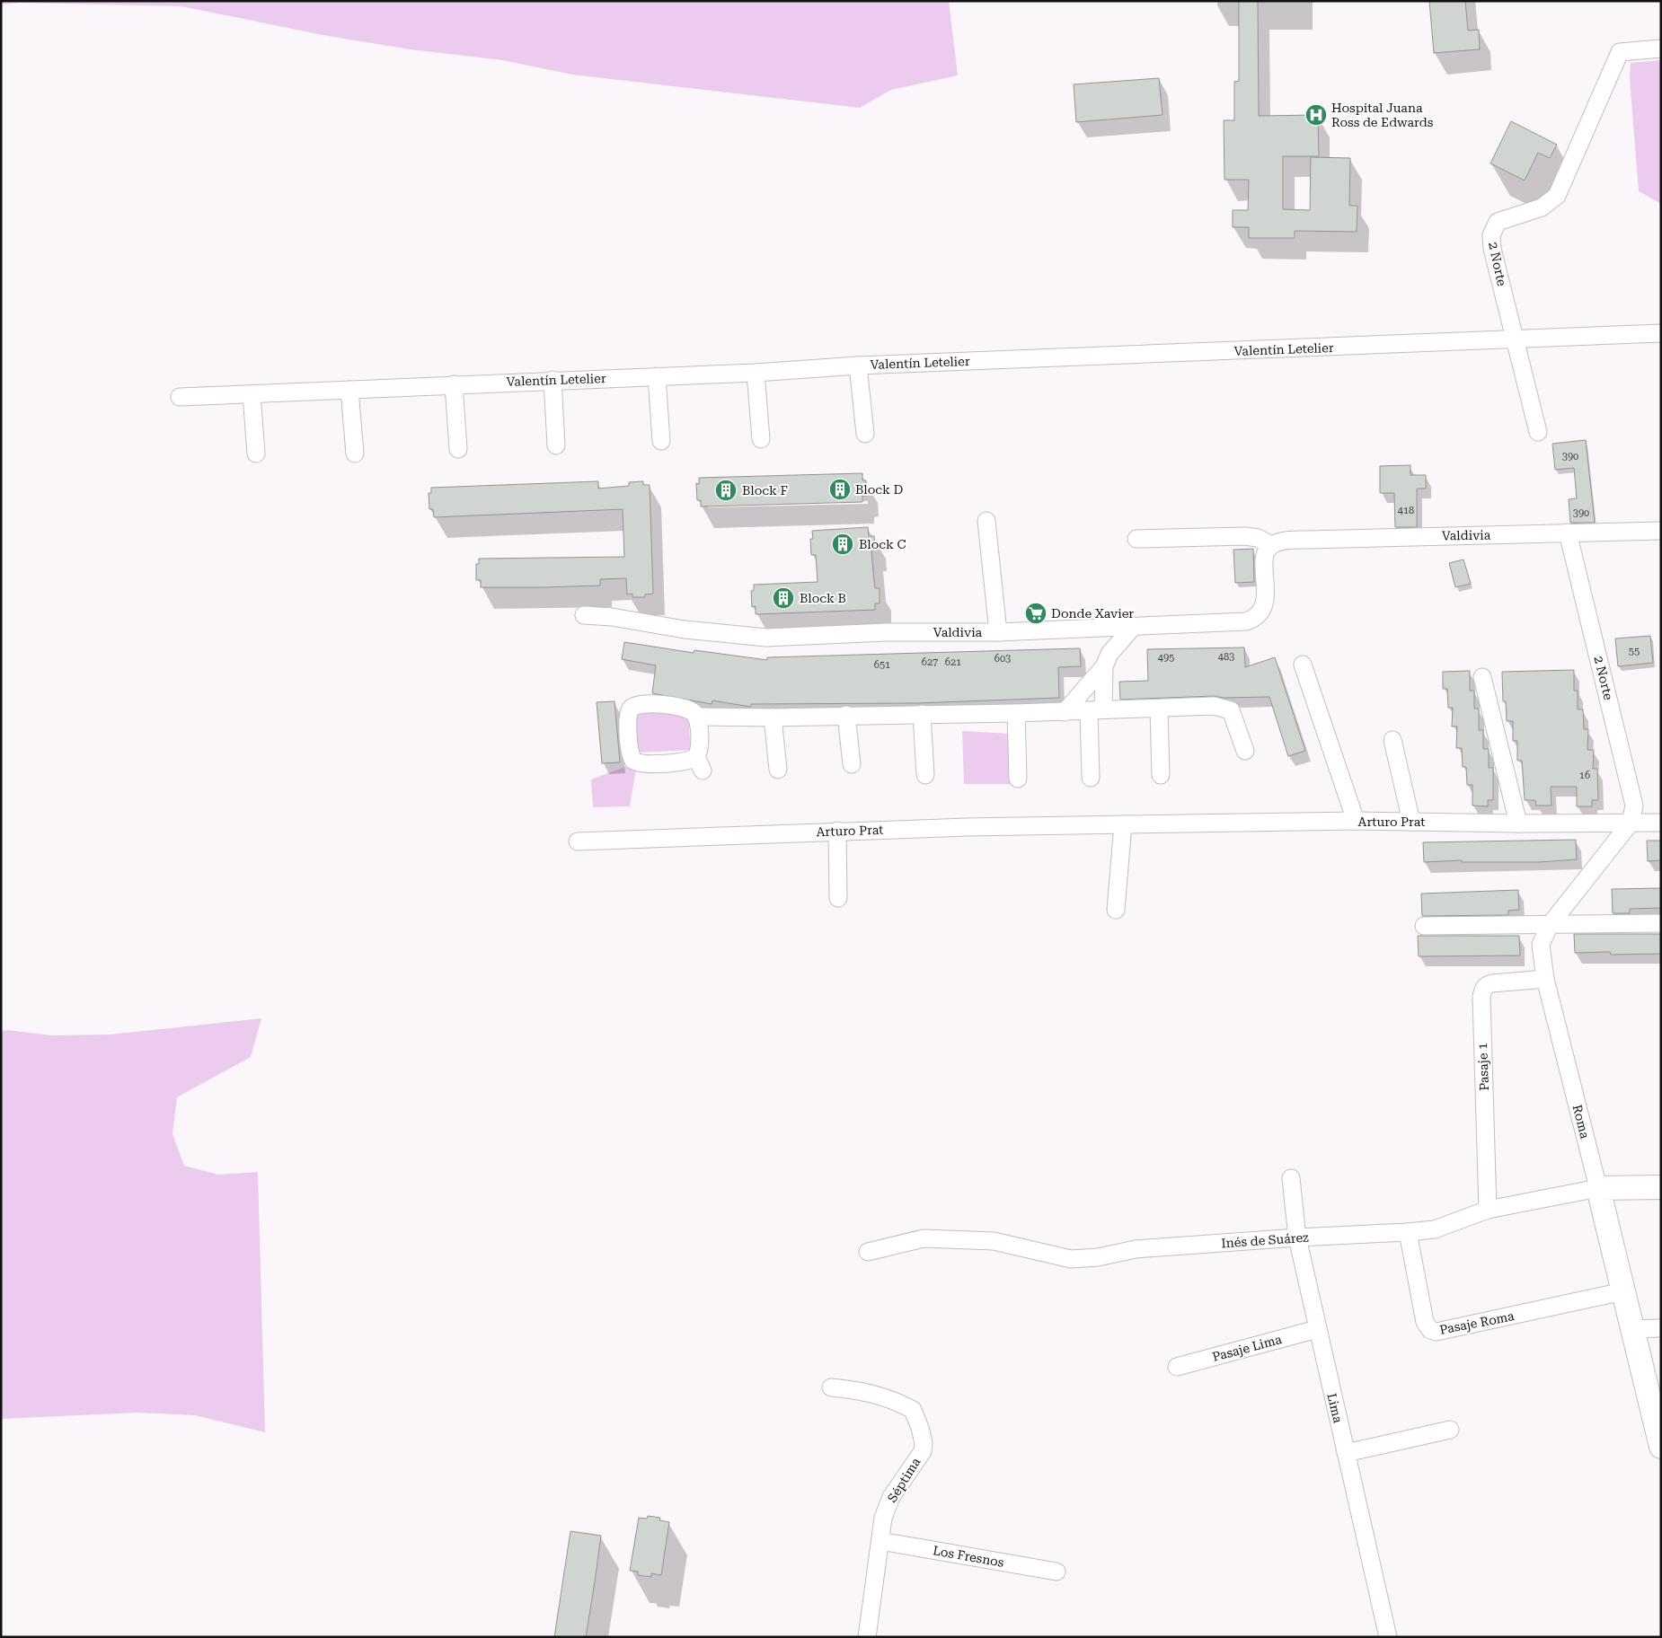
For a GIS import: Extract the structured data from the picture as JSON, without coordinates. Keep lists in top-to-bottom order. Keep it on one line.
{"streets":{"street":["2 Norte","Valentín Letelier","Valdivia","Arturo Prat","Pasaje 1","Roma","Inés de Suárez","Pasaje Roma","Pasaje Lima","Lima","Séptima","Los Fresnos"]},"crossings":[["2 Norte","Valentín Letelier"],["2 Norte","Valdivia"],["2 Norte","Arturo Prat"],["2 Norte","Roma"],["Arturo Prat","Roma"],["Pasaje 1","Roma"],["Pasaje 1","Inés de Suárez"],["Roma","Inés de Suárez"],["Roma","Pasaje Roma"],["Inés de Suárez","Pasaje Roma"],["Inés de Suárez","Lima"],["Pasaje Lima","Lima"],["Séptima","Los Fresnos"]],"places":{"hospital":["Hospital Juana Ross de Edwards"],"building":["Block D","Block F","Block C","Block B"],"supermarket":["Donde Xavier"]},"house_numbers":["390","418","390","55","483","495","603","627","621","651","16"]}
